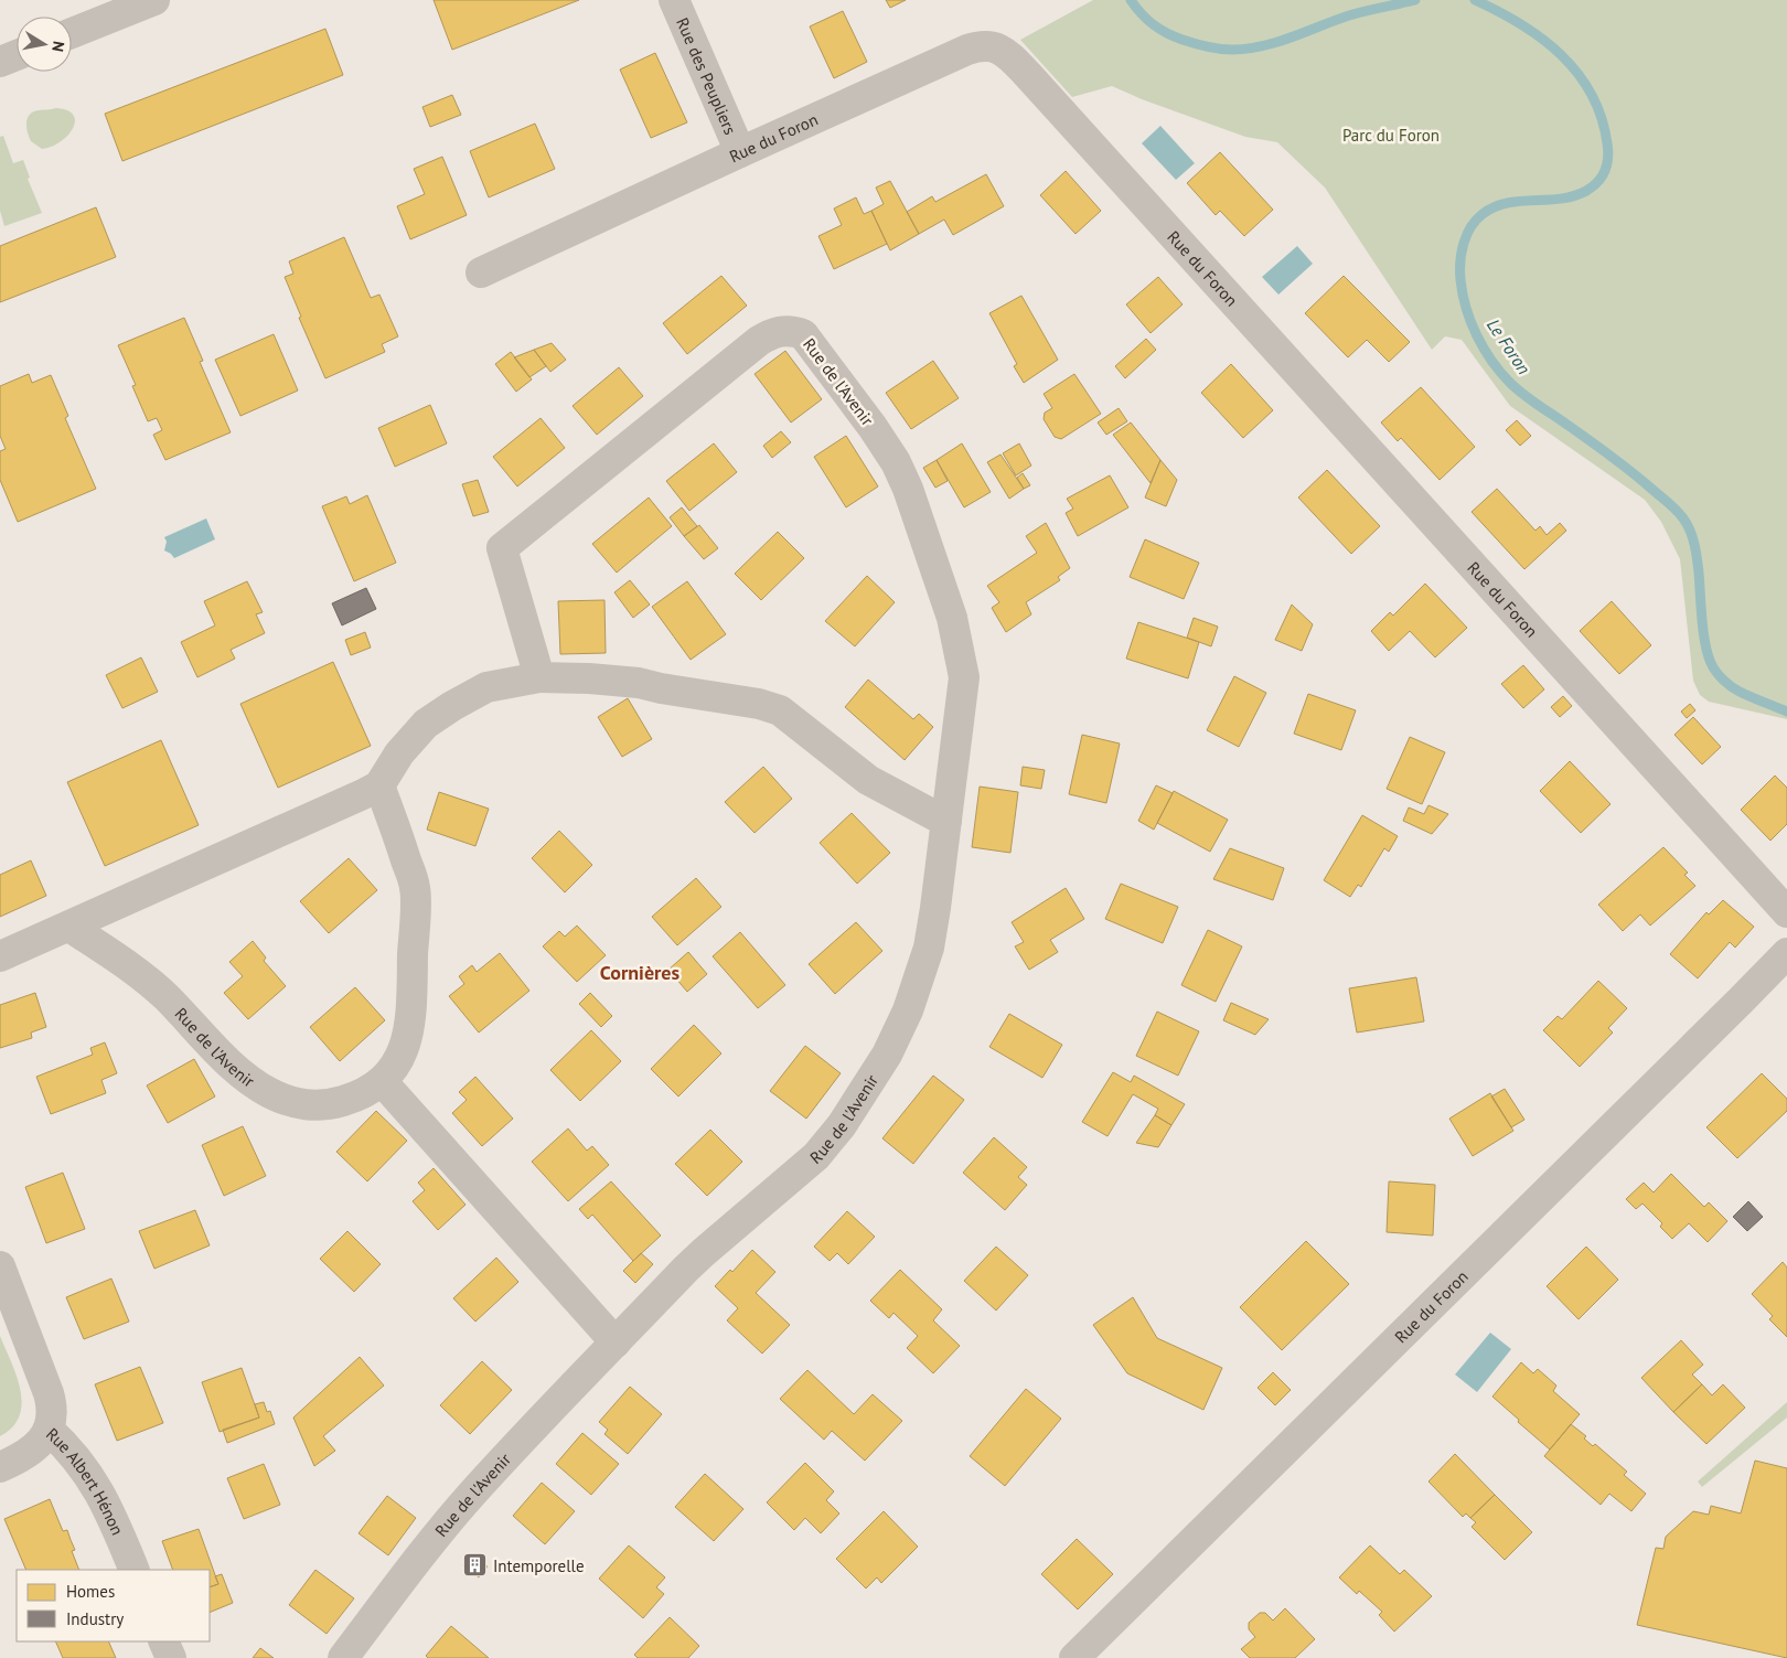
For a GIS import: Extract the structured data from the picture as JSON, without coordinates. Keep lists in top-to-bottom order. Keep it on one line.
{"streets":{"street":["Rue des Peupliers","Rue du Foron","Rue de l'Avenir","Rue Albert Hénon"]},"crossings":[["Rue des Peupliers","Rue du Foron"]],"districts":["Cornières"],"water":["Le Foron"],"parks":["Parc du Foron"],"places":{"building":["Intemporelle"]},"legend":["Homes","Industry"],"north":"right"}
